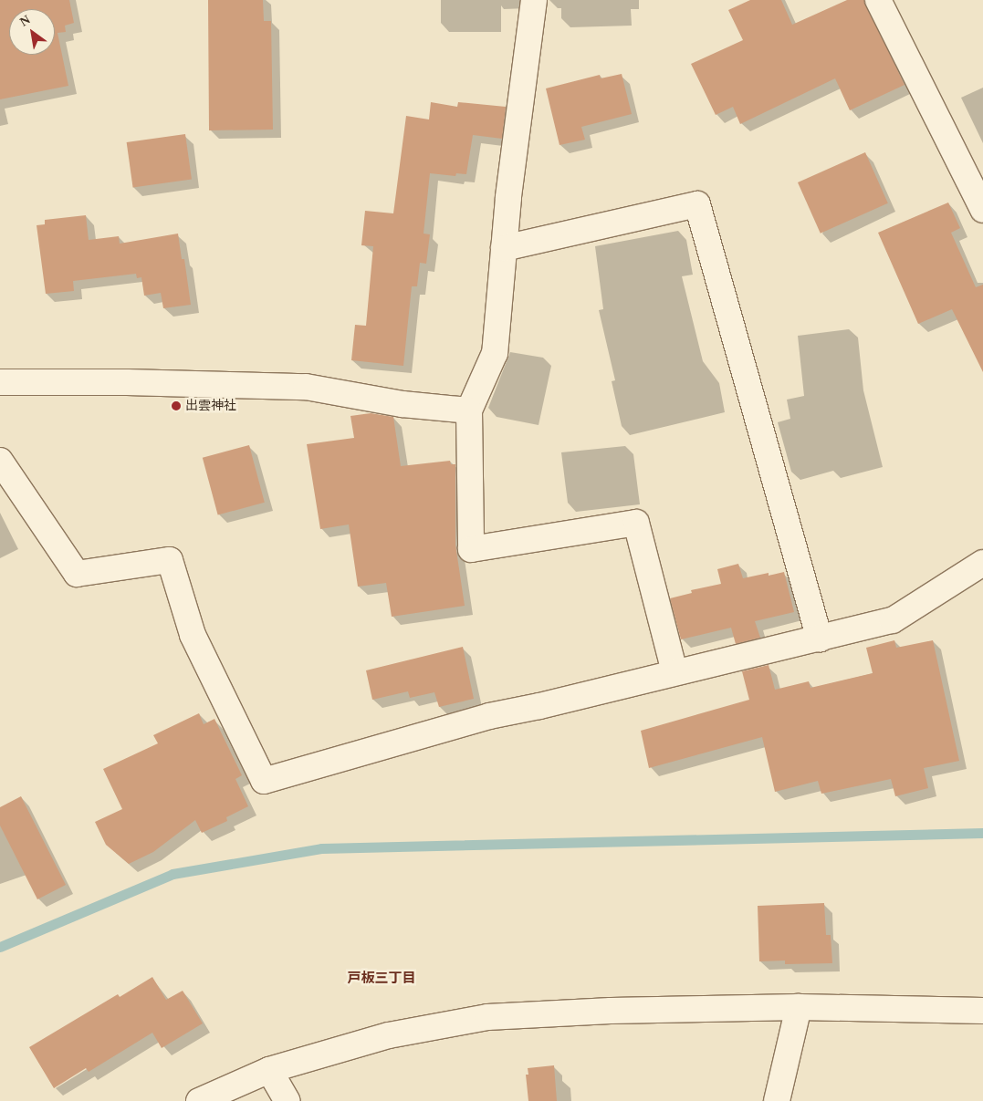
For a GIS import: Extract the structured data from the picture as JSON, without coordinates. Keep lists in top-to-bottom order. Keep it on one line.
{"districts":["戸板三丁目"],"places":["出雲神社"],"north":"top left"}
